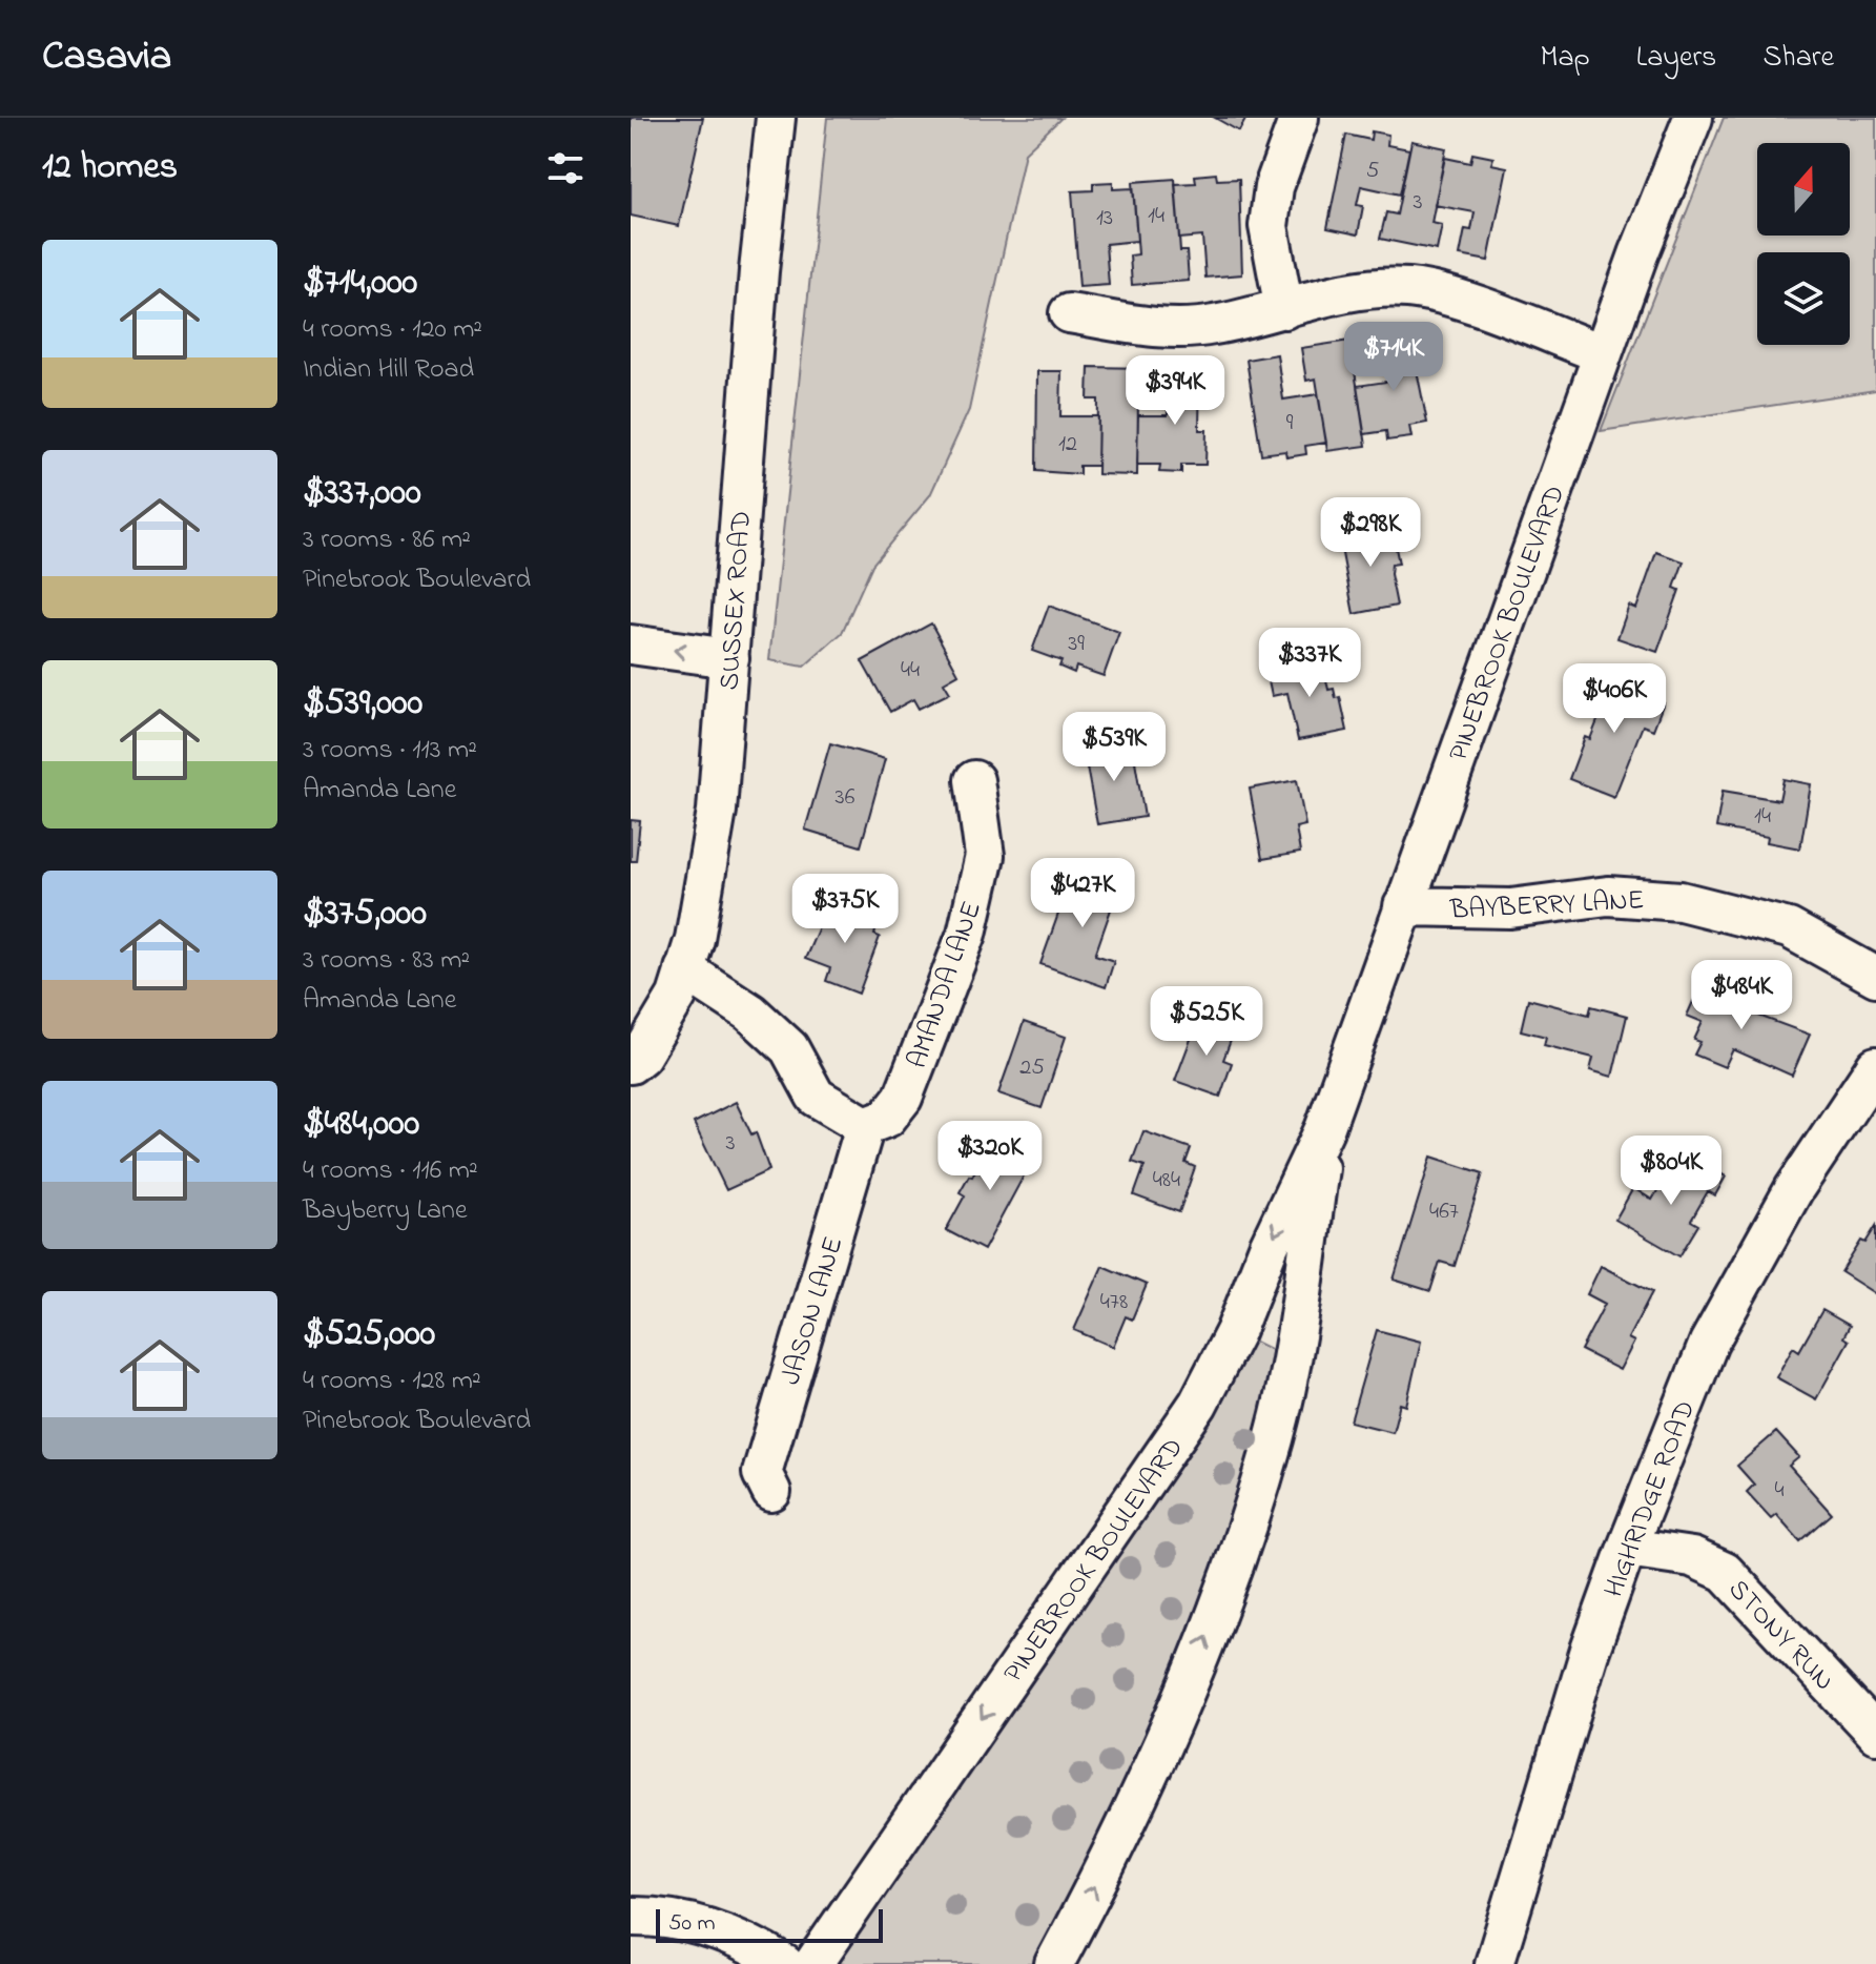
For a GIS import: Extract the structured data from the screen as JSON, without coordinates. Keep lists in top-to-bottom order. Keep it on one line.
{"streets":{"street":["SUSSEX ROAD","PINEBROOK BOULEVARD","BAYBERRY LANE","AMANDA LANE","JASON LANE","HIGHRIDGE ROAD","STONY RUN"]},"crossings":[["PINEBROOK BOULEVARD","BAYBERRY LANE"],["AMANDA LANE","JASON LANE"],["HIGHRIDGE ROAD","STONY RUN"]],"house_numbers":["5","3","14","13","9","12","39","44","36","14","25","3","484","467","478","4"],"scale_bar":"50 m","north":"top","page":{"header":"Casavia","nav":["Map","Layers","Share"],"heading":"12 homes","list":[{"name":"$714,000","note":"4 rooms · 120 m² · Indian Hill Road"},{"name":"$337,000","note":"3 rooms · 86 m² · Pinebrook Boulevard"},{"name":"$539,000","note":"3 rooms · 113 m² · Amanda Lane"},{"name":"$375,000","note":"3 rooms · 83 m² · Amanda Lane"},{"name":"$484,000","note":"4 rooms · 116 m² · Bayberry Lane"},{"name":"$525,000","note":"4 rooms · 128 m² · Pinebrook Boulevard"}],"price":["$714K","$394K","$298K","$337K","$406K","$539K","$427K","$375K","$484K","$525K","$320K","$804K"],"scale":"50 m"}}
